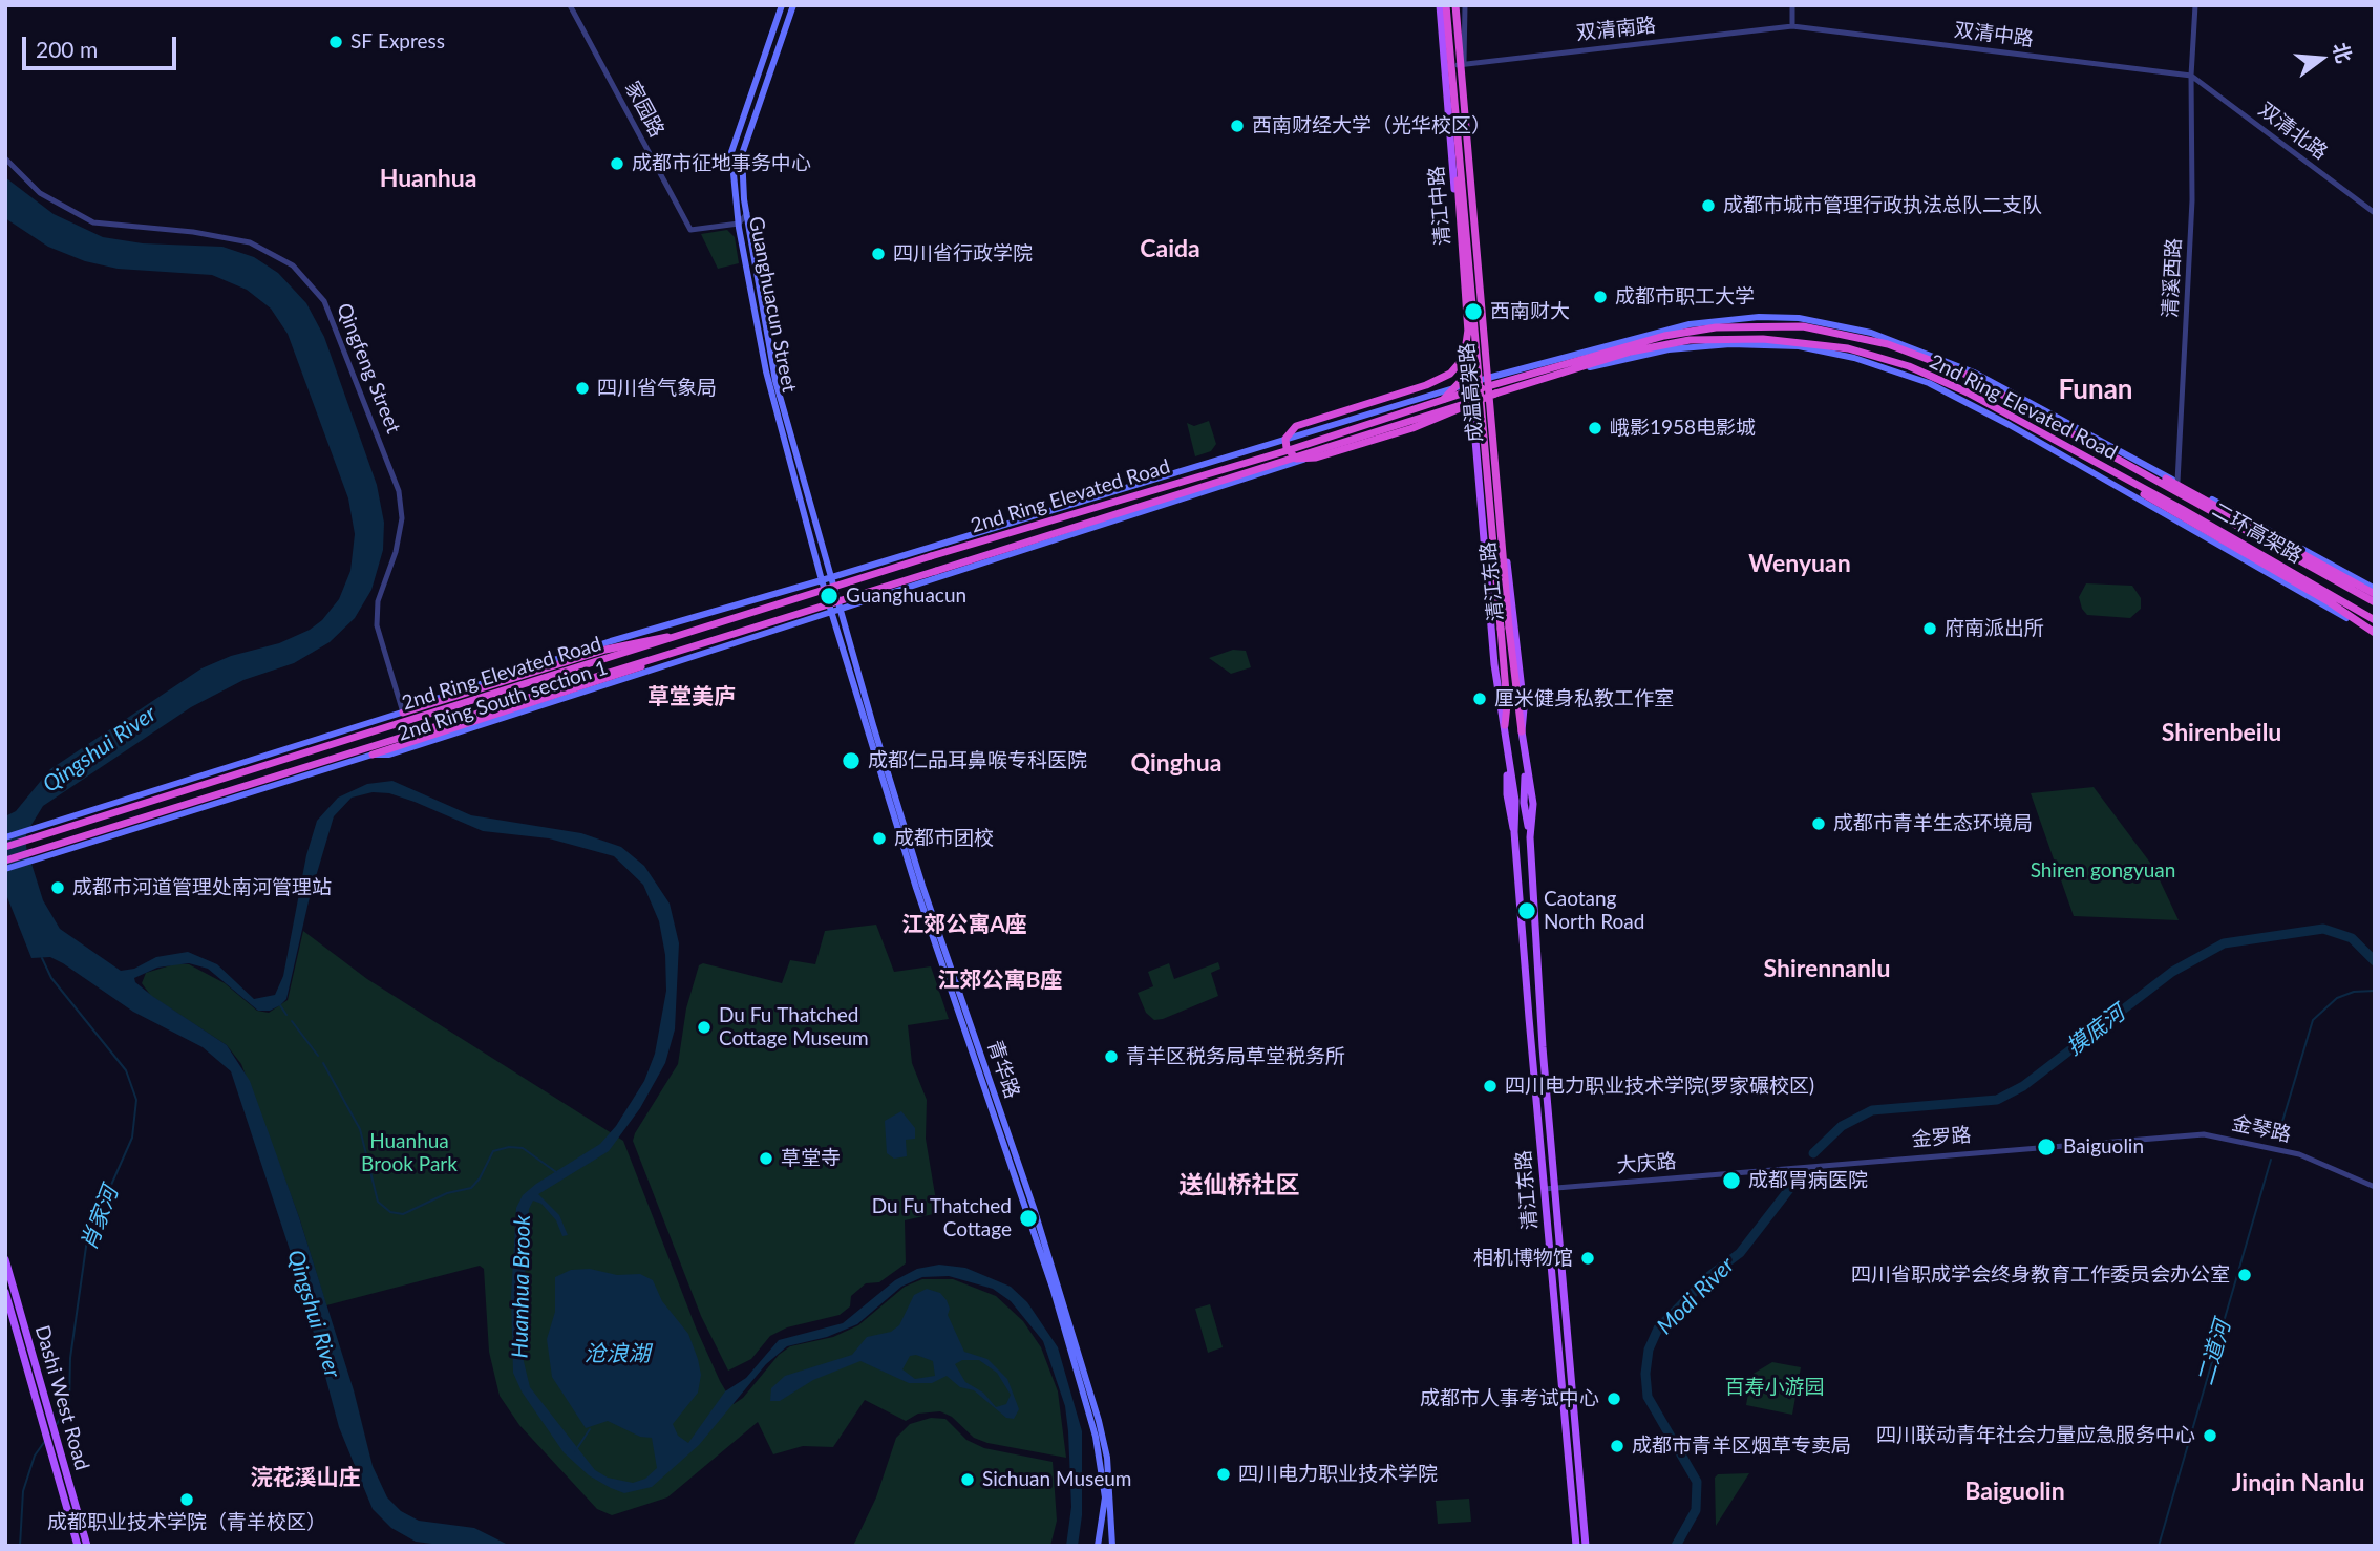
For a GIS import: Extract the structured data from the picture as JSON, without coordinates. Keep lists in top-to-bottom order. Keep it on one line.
{"streets":{"highway":["成温高架路","2nd Ring Elevated Road","二环高架路"],"main road":["清江中路","Guanghuacun Street","清江东路","2nd Ring South section 1","青华路","Dashi West Road"],"street":["双清南路","双清中路","家园路","双清北路","清溪西路","Qingfeng Street","金琴路","金罗路","大庆路"]},"crossings":[["双清南路","双清中路"],["双清南路","清江中路"],["双清中路","双清北路"],["双清中路","清溪西路"],["家园路","Guanghuacun Street"],["双清北路","清溪西路"],["清江中路","成温高架路"],["清江中路","2nd Ring Elevated Road"],["清江中路","清江东路"],["清江中路","2nd Ring South section 1"],["清溪西路","2nd Ring South section 1"],["Guanghuacun Street","2nd Ring South section 1"],["Guanghuacun Street","青华路"],["Qingfeng Street","2nd Ring South section 1"],["成温高架路","清江东路"],["2nd Ring Elevated Road","二环高架路"],["2nd Ring Elevated Road","清江东路"],["2nd Ring Elevated Road","2nd Ring South section 1"],["清江东路","2nd Ring South section 1"],["清江东路","大庆路"],["2nd Ring South section 1","青华路"],["金琴路","金罗路"],["金罗路","大庆路"]],"districts":["Huanhua","Caida","Funan","Wenyuan","草堂美庐","Shirenbeilu","Qinghua","江郊公寓A座","Shirennanlu","江郊公寓B座","送仙桥社区","浣花溪山庄","Jinqin Nanlu","Baiguolin"],"water":["Qingshui River","摸底河","肖家河","Huanhua Brook","Modi River","二道河","沧浪湖"],"parks":["Shiren gongyuan","Huanhua Brook Park","百寿小游园"],"places":["SF Express","西南财经大学（光华校区）","成都市征地事务中心","成都市城市管理行政执法总队二支队","四川省行政学院","成都市职工大学","西南财大","四川省气象局","峨影1958电影城","Guanghuacun","府南派出所","厘米健身私教工作室","成都仁品耳鼻喉专科医院","成都市青羊生态环境局","成都市团校","成都市河道管理处南河管理站","Caotang North Road","Du Fu Thatched Cottage Museum","青羊区税务局草堂税务所","四川电力职业技术学院(罗家碾校区)","Baiguolin","草堂寺","成都胃病医院","Du Fu Thatched Cottage","相机博物馆","四川省职成学会终身教育工作委员会办公室","成都市人事考试中心","四川联动青年社会力量应急服务中心","成都市青羊区烟草专卖局","四川电力职业技术学院","Sichuan Museum","成都职业技术学院（青羊校区）"],"scale_bar":"200 m","north":"right"}
